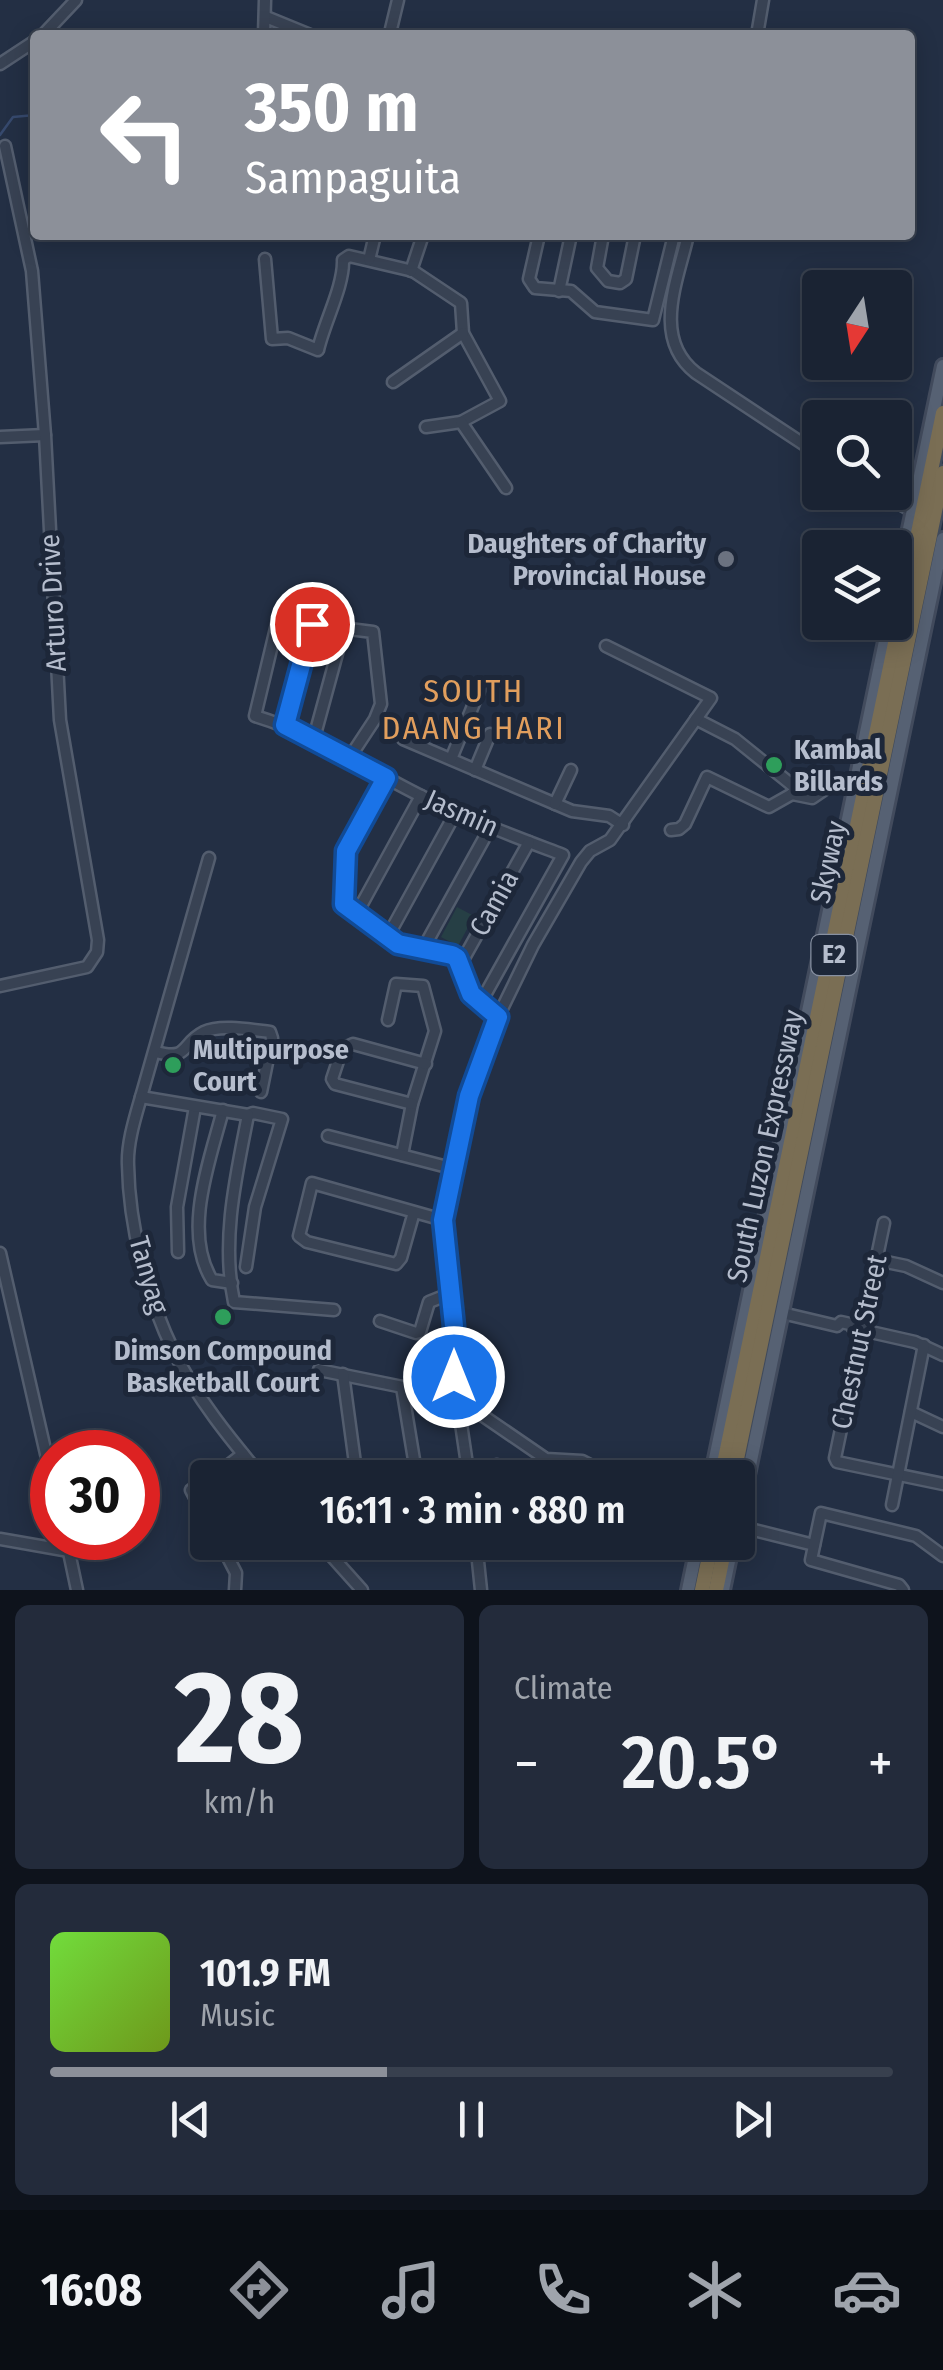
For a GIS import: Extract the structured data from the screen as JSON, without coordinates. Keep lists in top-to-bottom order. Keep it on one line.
{"streets":{"highway":["Skyway","E2","South Luzon Expressway"],"street":["Arturo Drive","Jasmin","Camia","Tanyag","Chestnut Street"]},"crossings":[["Jasmin","Camia"]],"districts":["SOUTH DAANG HARI"],"places":["Daughters of Charity Provincial House","Kambal Billards","Multipurpose Court","Dimson Compound Basketball Court"],"north":"bottom","page":{"turn":["350 m","Sampaguita"],"limit":"30","trip":"16:11 · 3 min · 880 m","tile":[["28","km/h"],"Climate"],"heat":["−","20.5°","+"],"song":["101.9 FM","Music"],"tabs":"16:08"}}
